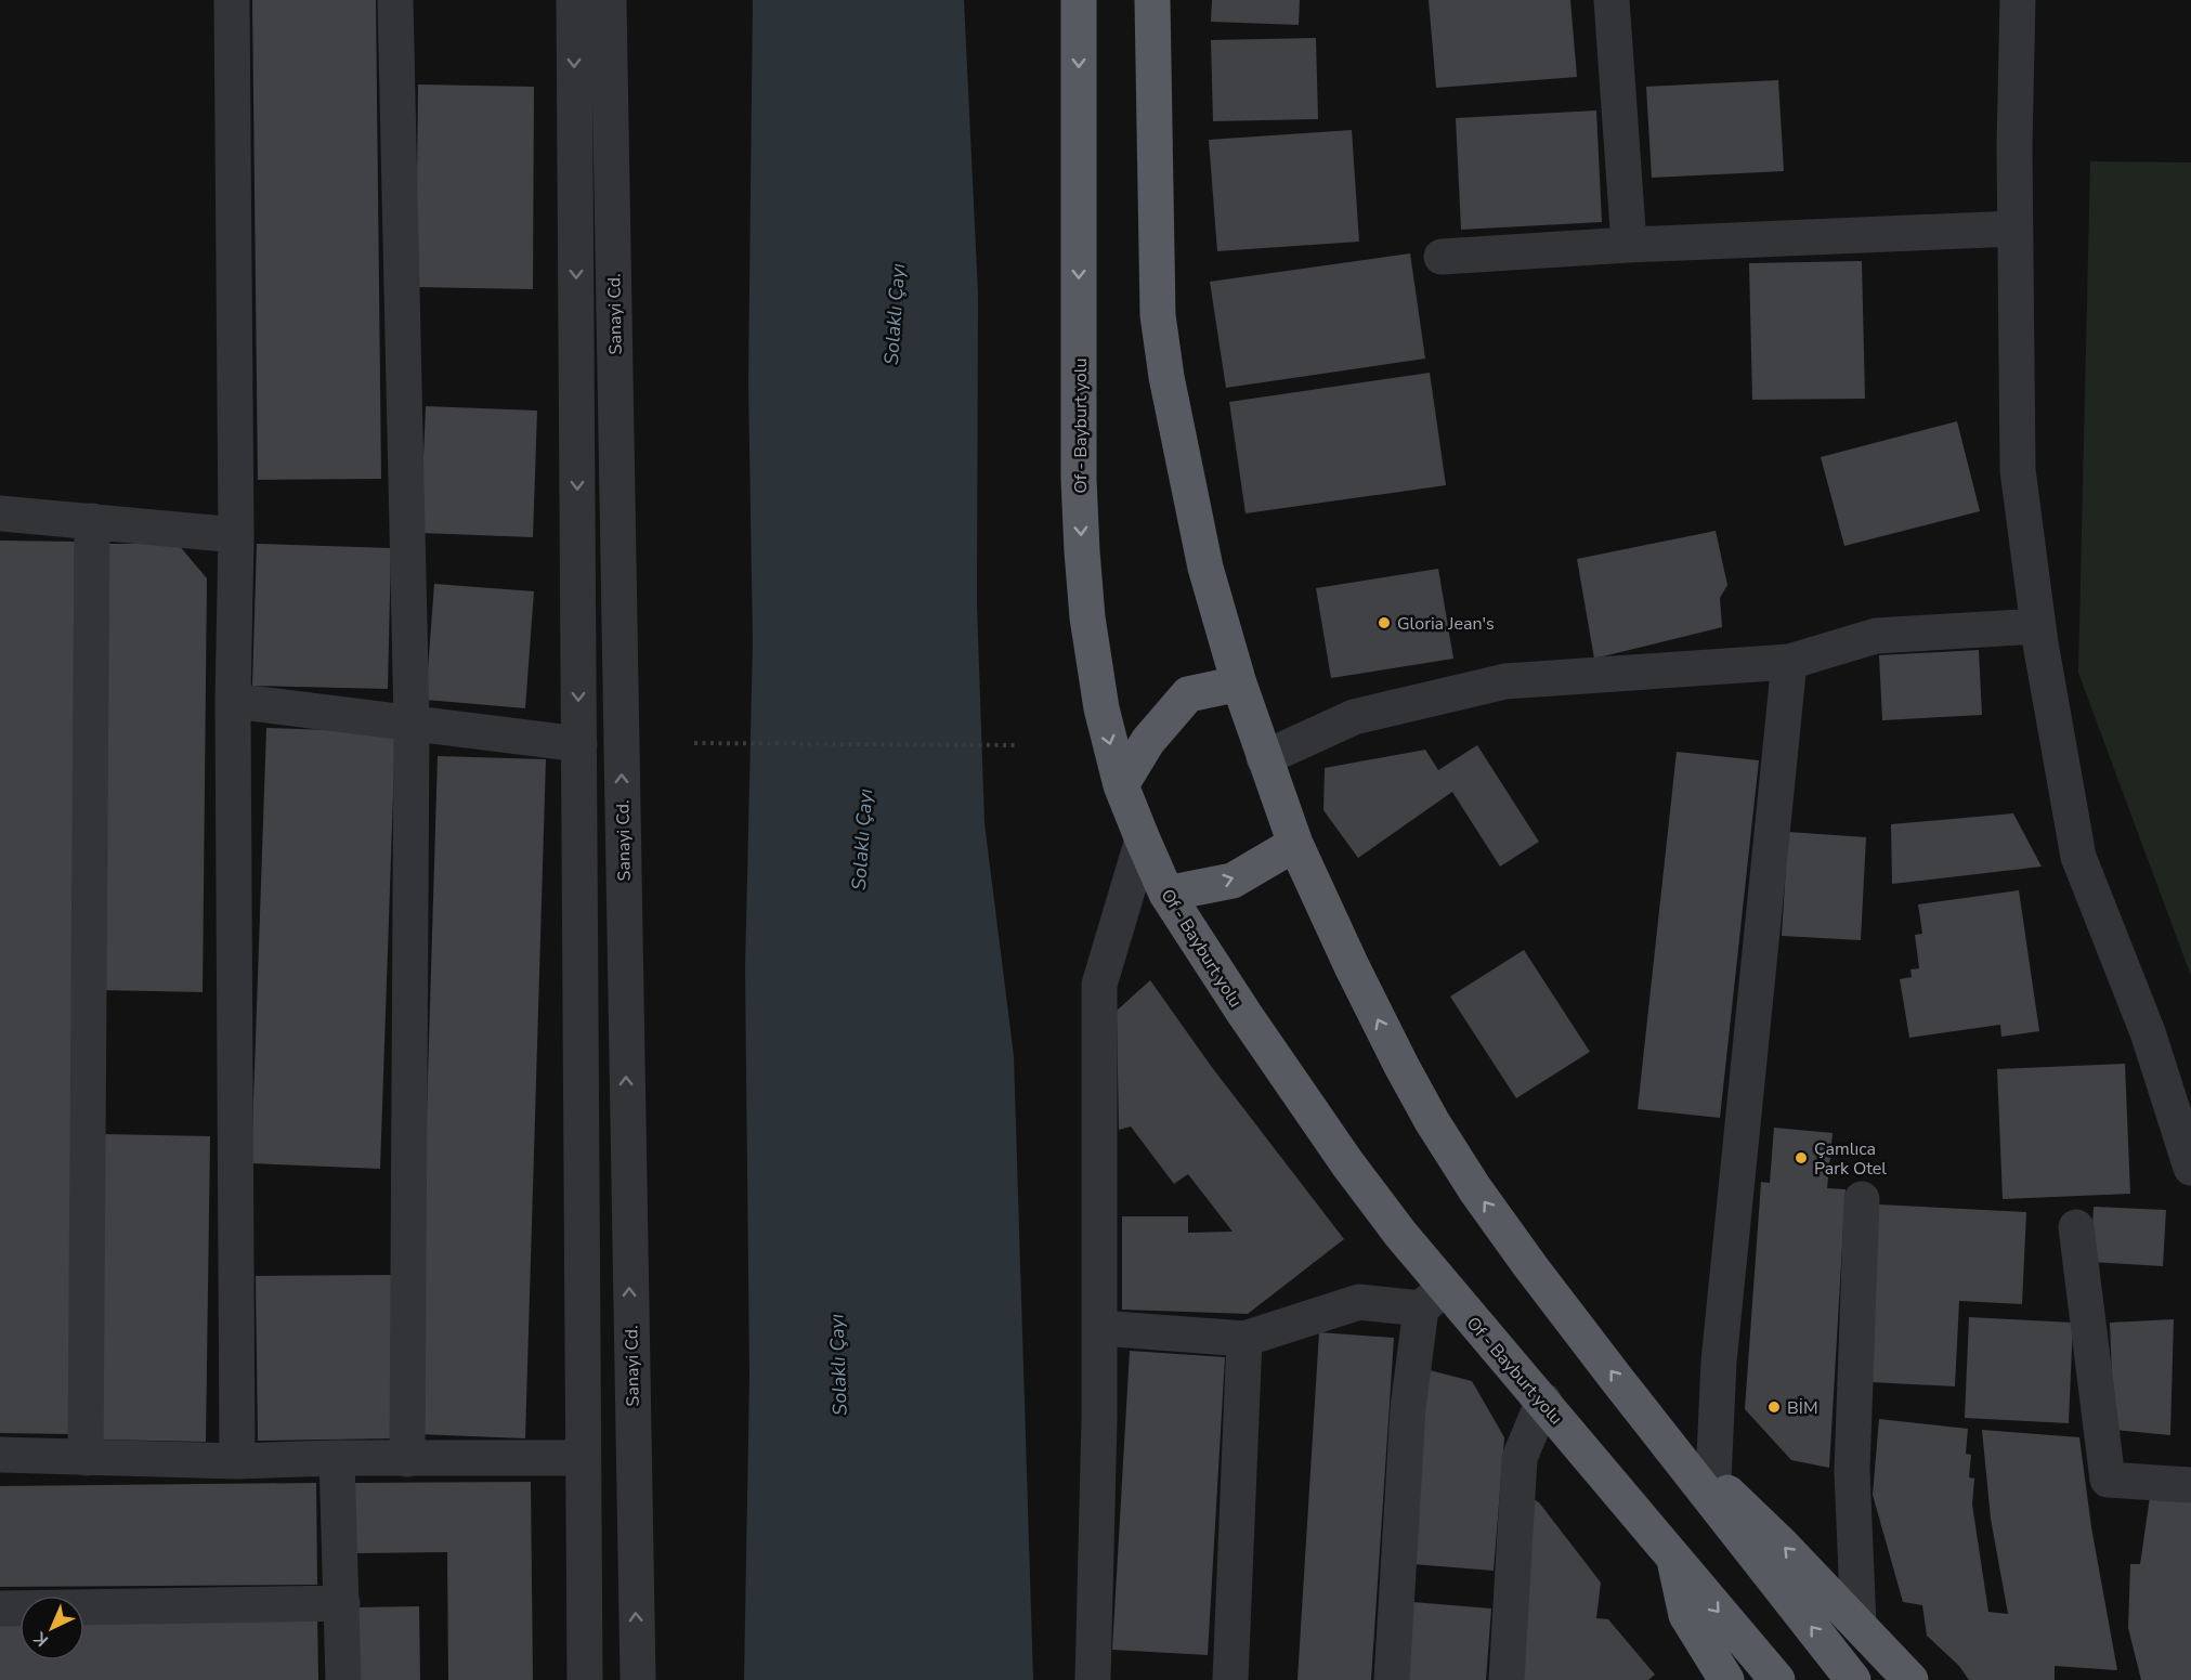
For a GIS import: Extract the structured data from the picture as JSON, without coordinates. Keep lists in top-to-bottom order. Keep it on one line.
{"streets":{"highway":["Of - Bayburt yolu"],"street":["Sanayi Cd."]},"water":["Solaklı Çayı"],"places":["Gloria Jean's","Çamlıca Park Otel","BİM"],"north":"bottom left"}
